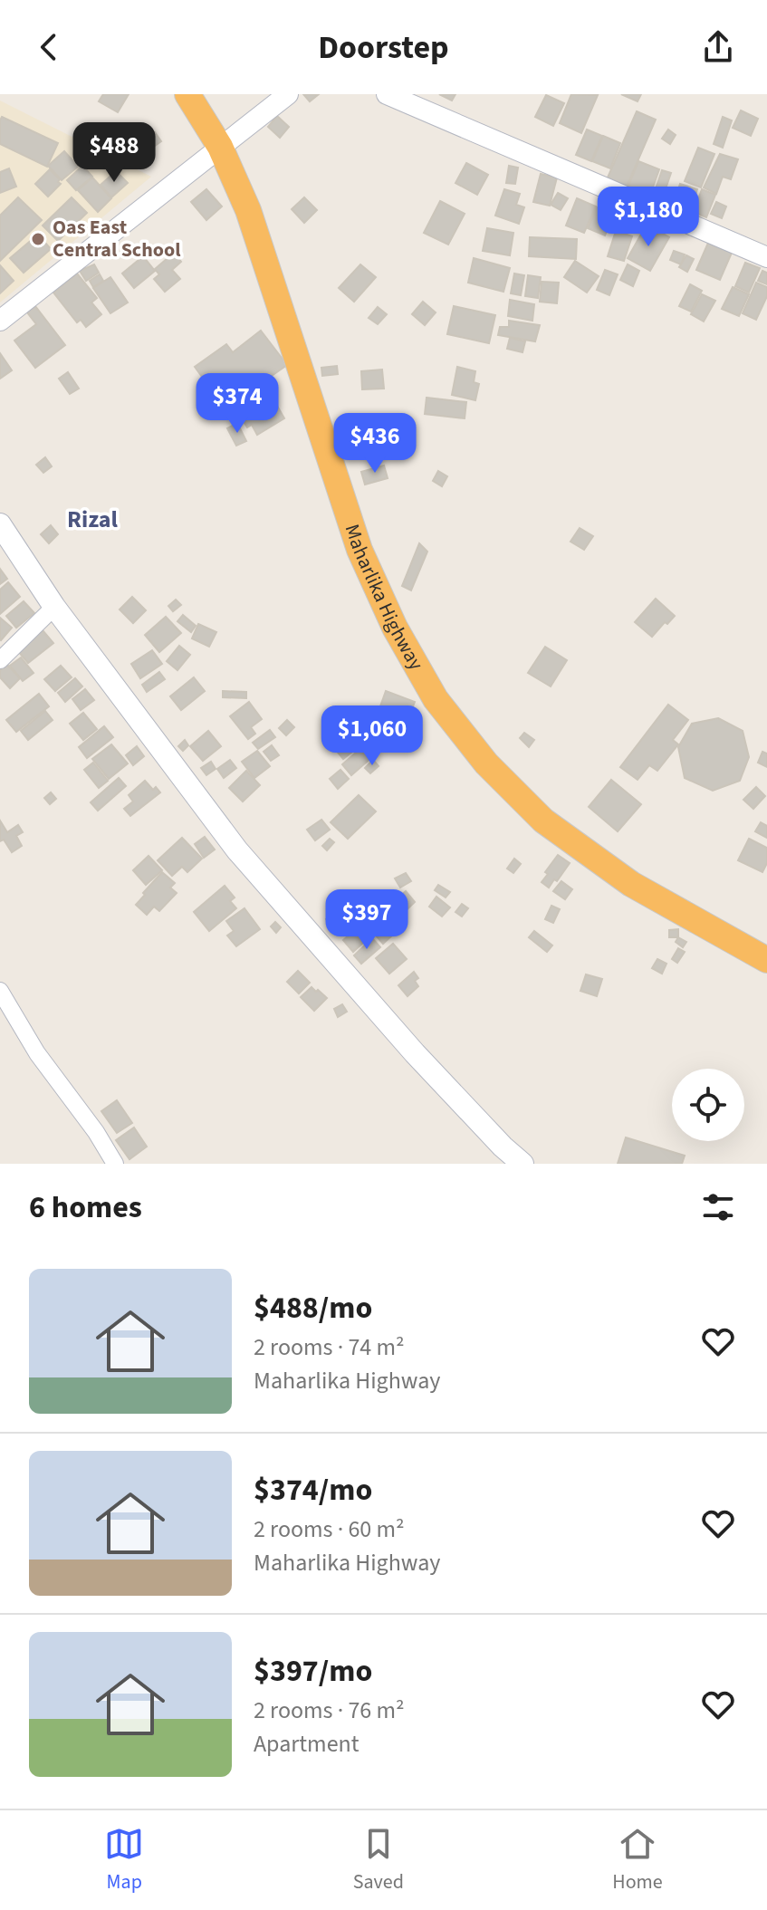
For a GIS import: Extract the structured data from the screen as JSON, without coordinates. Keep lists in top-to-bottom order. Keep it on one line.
{"streets":{"highway":["Maharlika Highway"]},"districts":["Rizal"],"places":["Oas East Central School"],"page":{"header":"Doorstep","price":["$488","$1,180","$374","$436","$1,060","$397"],"heading":"6 homes","list":[{"name":"$488/mo","note":"2 rooms · 74 m² · Maharlika Highway"},{"name":"$374/mo","note":"2 rooms · 60 m² · Maharlika Highway"},{"name":"$397/mo","note":"2 rooms · 76 m² · Apartment"}],"tabs":["Map","Saved","Home"]}}
